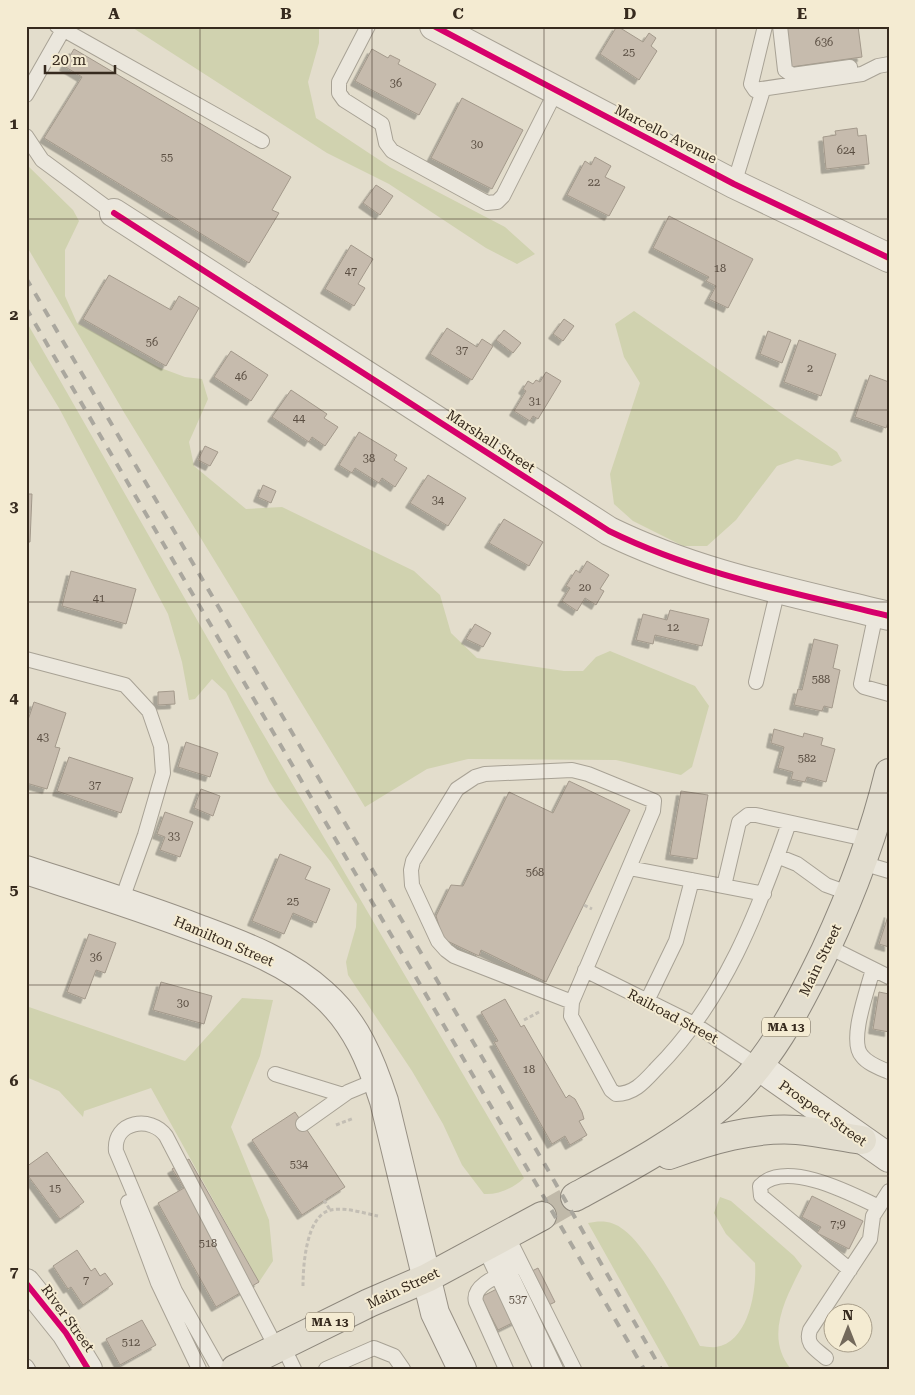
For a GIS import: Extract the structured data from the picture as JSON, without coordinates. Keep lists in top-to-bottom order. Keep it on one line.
{"streets":{"main road":["Main Street","MA 13"],"street":["Marcello Avenue","Marshall Street","Hamilton Street","Prospect Street","River Street"],"lane":["Railroad Street"]},"crossings":[["Hamilton Street","Main Street"],["Main Street","Railroad Street"],["Main Street","Prospect Street"],["Railroad Street","Prospect Street"]],"house_numbers":["636","25","36","30","624","55","22","18","47","56","37","2","46","31","44","38","34","20","41","12","588","43","582","37","33","568","25","36","30","18","534","15","7;9","518","7","537","512"],"scale_bar":"20 m","north":"top","grid":{"columns":["A","B","C","D","E"],"rows":["1","2","3","4","5","6","7"]}}
